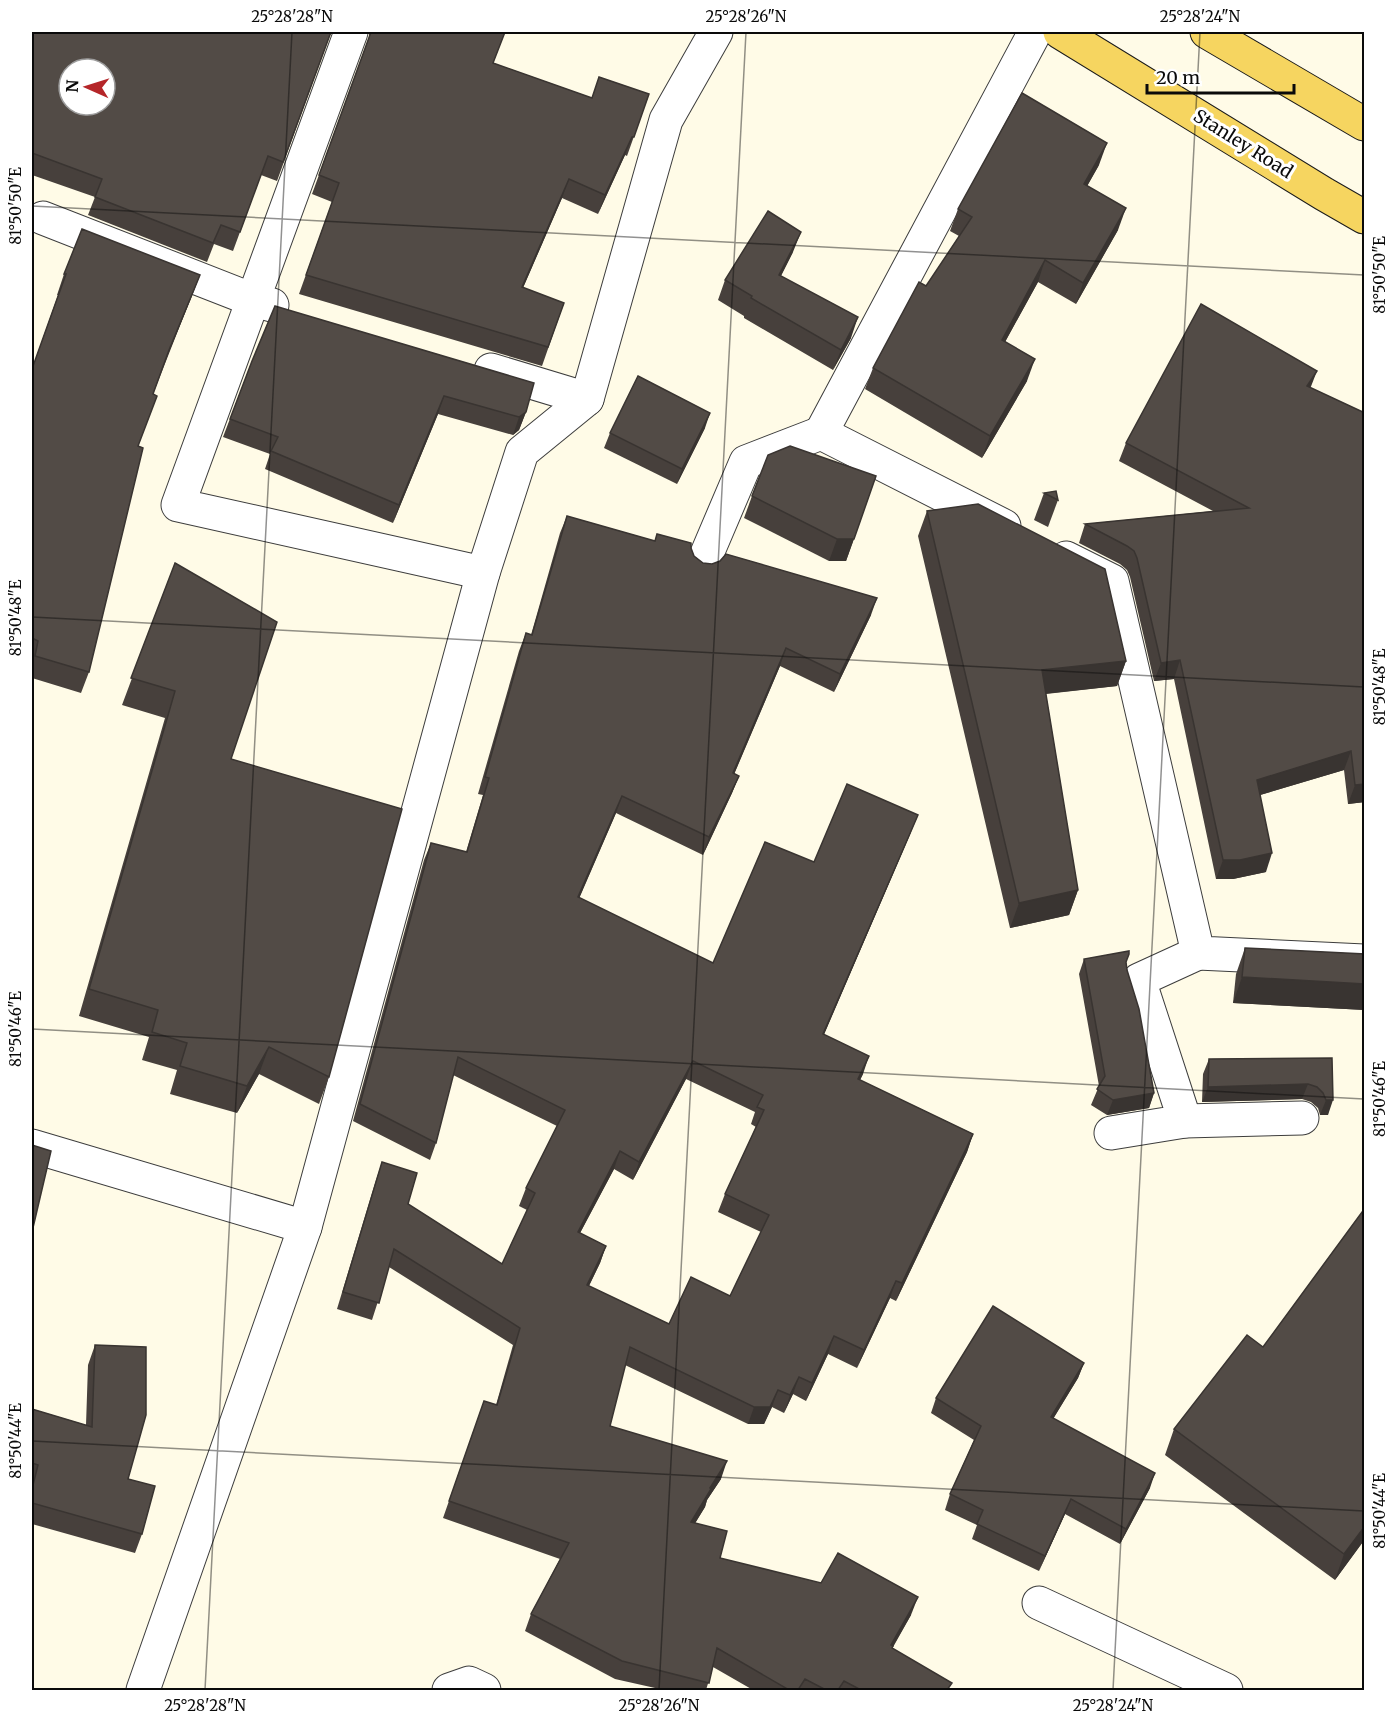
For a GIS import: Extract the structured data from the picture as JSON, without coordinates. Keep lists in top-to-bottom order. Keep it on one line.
{"streets":{"main road":["Stanley Road"]},"scale_bar":"20 m","north":"left","coordinates":["25°28'28\"N","25°28'26\"N","25°28'24\"N","81°50'50\"E","81°50'48\"E","81°50'46\"E","81°50'44\"E"]}
